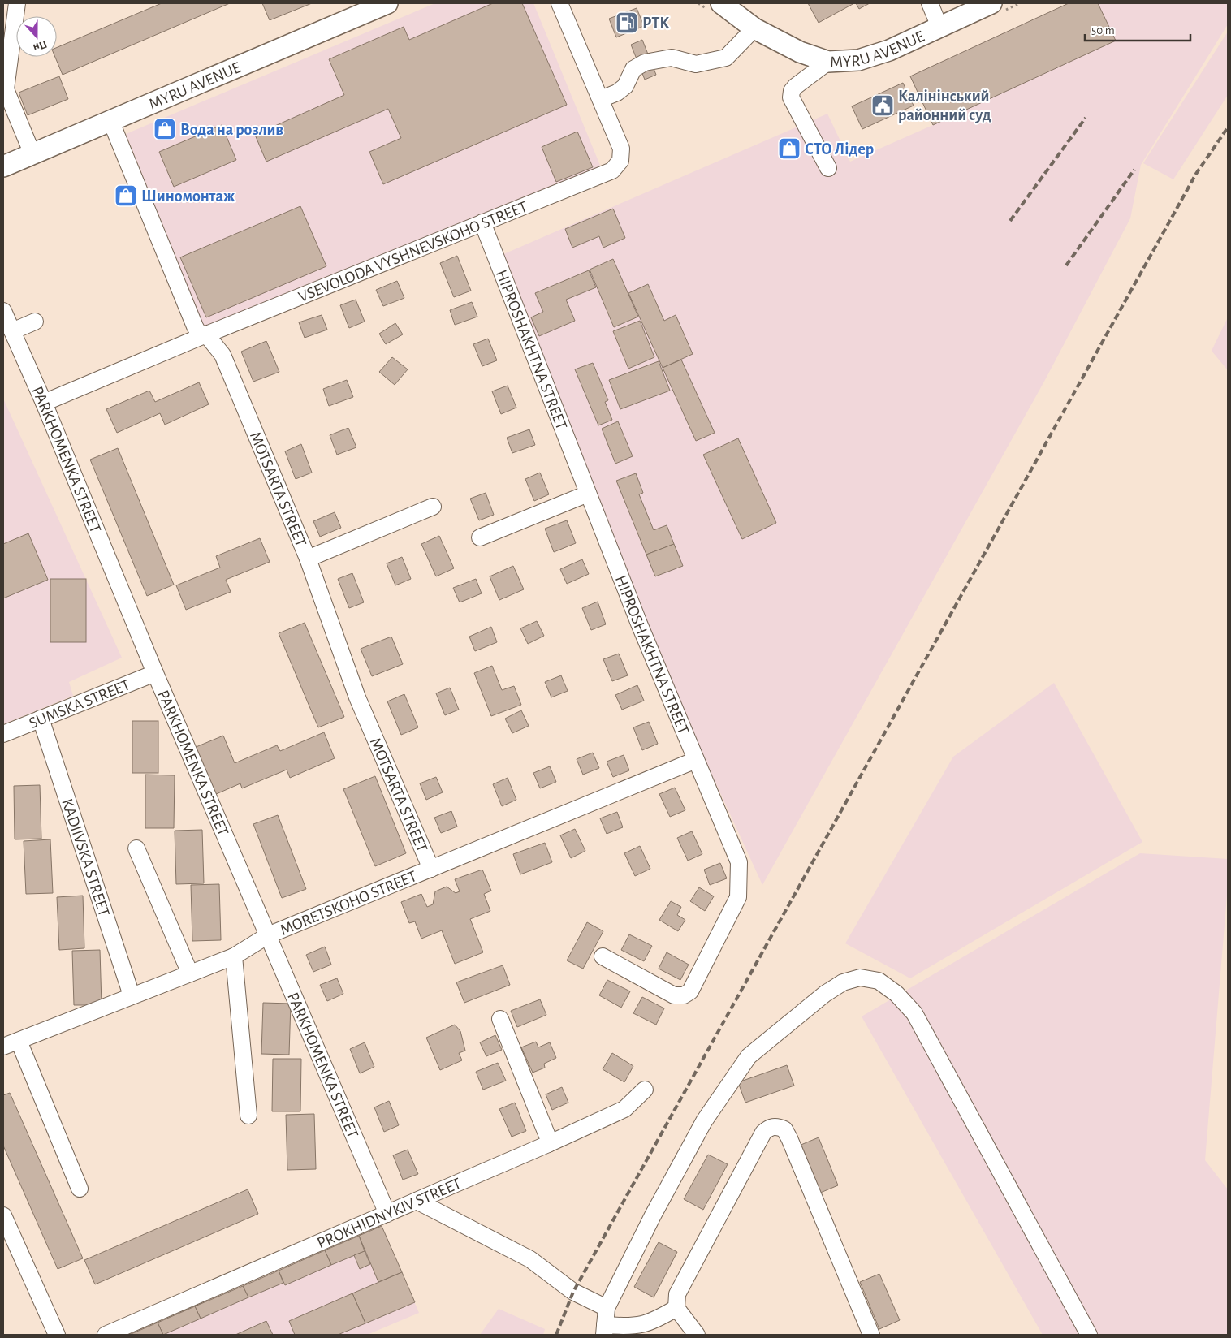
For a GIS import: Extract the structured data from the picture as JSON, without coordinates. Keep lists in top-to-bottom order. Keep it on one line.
{"streets":{"main road":["MYRU AVENUE"],"street":["VSEVOLODA VYSHNEVSKOHO STREET","HIPROSHAKHTNA STREET","PARKHOMENKA STREET","MOTSARTA STREET","SUMSKA STREET","KADIIVSKA STREET","MORETSKOHO STREET","PROKHIDNYKIV STREET"]},"crossings":[["MYRU AVENUE","MOTSARTA STREET"],["VSEVOLODA VYSHNEVSKOHO STREET","HIPROSHAKHTNA STREET"],["VSEVOLODA VYSHNEVSKOHO STREET","PARKHOMENKA STREET"],["VSEVOLODA VYSHNEVSKOHO STREET","MOTSARTA STREET"],["HIPROSHAKHTNA STREET","MORETSKOHO STREET"],["PARKHOMENKA STREET","SUMSKA STREET"],["PARKHOMENKA STREET","MORETSKOHO STREET"],["PARKHOMENKA STREET","PROKHIDNYKIV STREET"],["MOTSARTA STREET","MORETSKOHO STREET"],["SUMSKA STREET","KADIIVSKA STREET"],["KADIIVSKA STREET","MORETSKOHO STREET"]],"places":{"fuel station":["РТК"],"public building":["Калінінський районний суд"],"shop":["Вода на розлив","СТО Лідер","Шиномонтаж"]},"scale_bar":"50 m","north":"bottom"}
